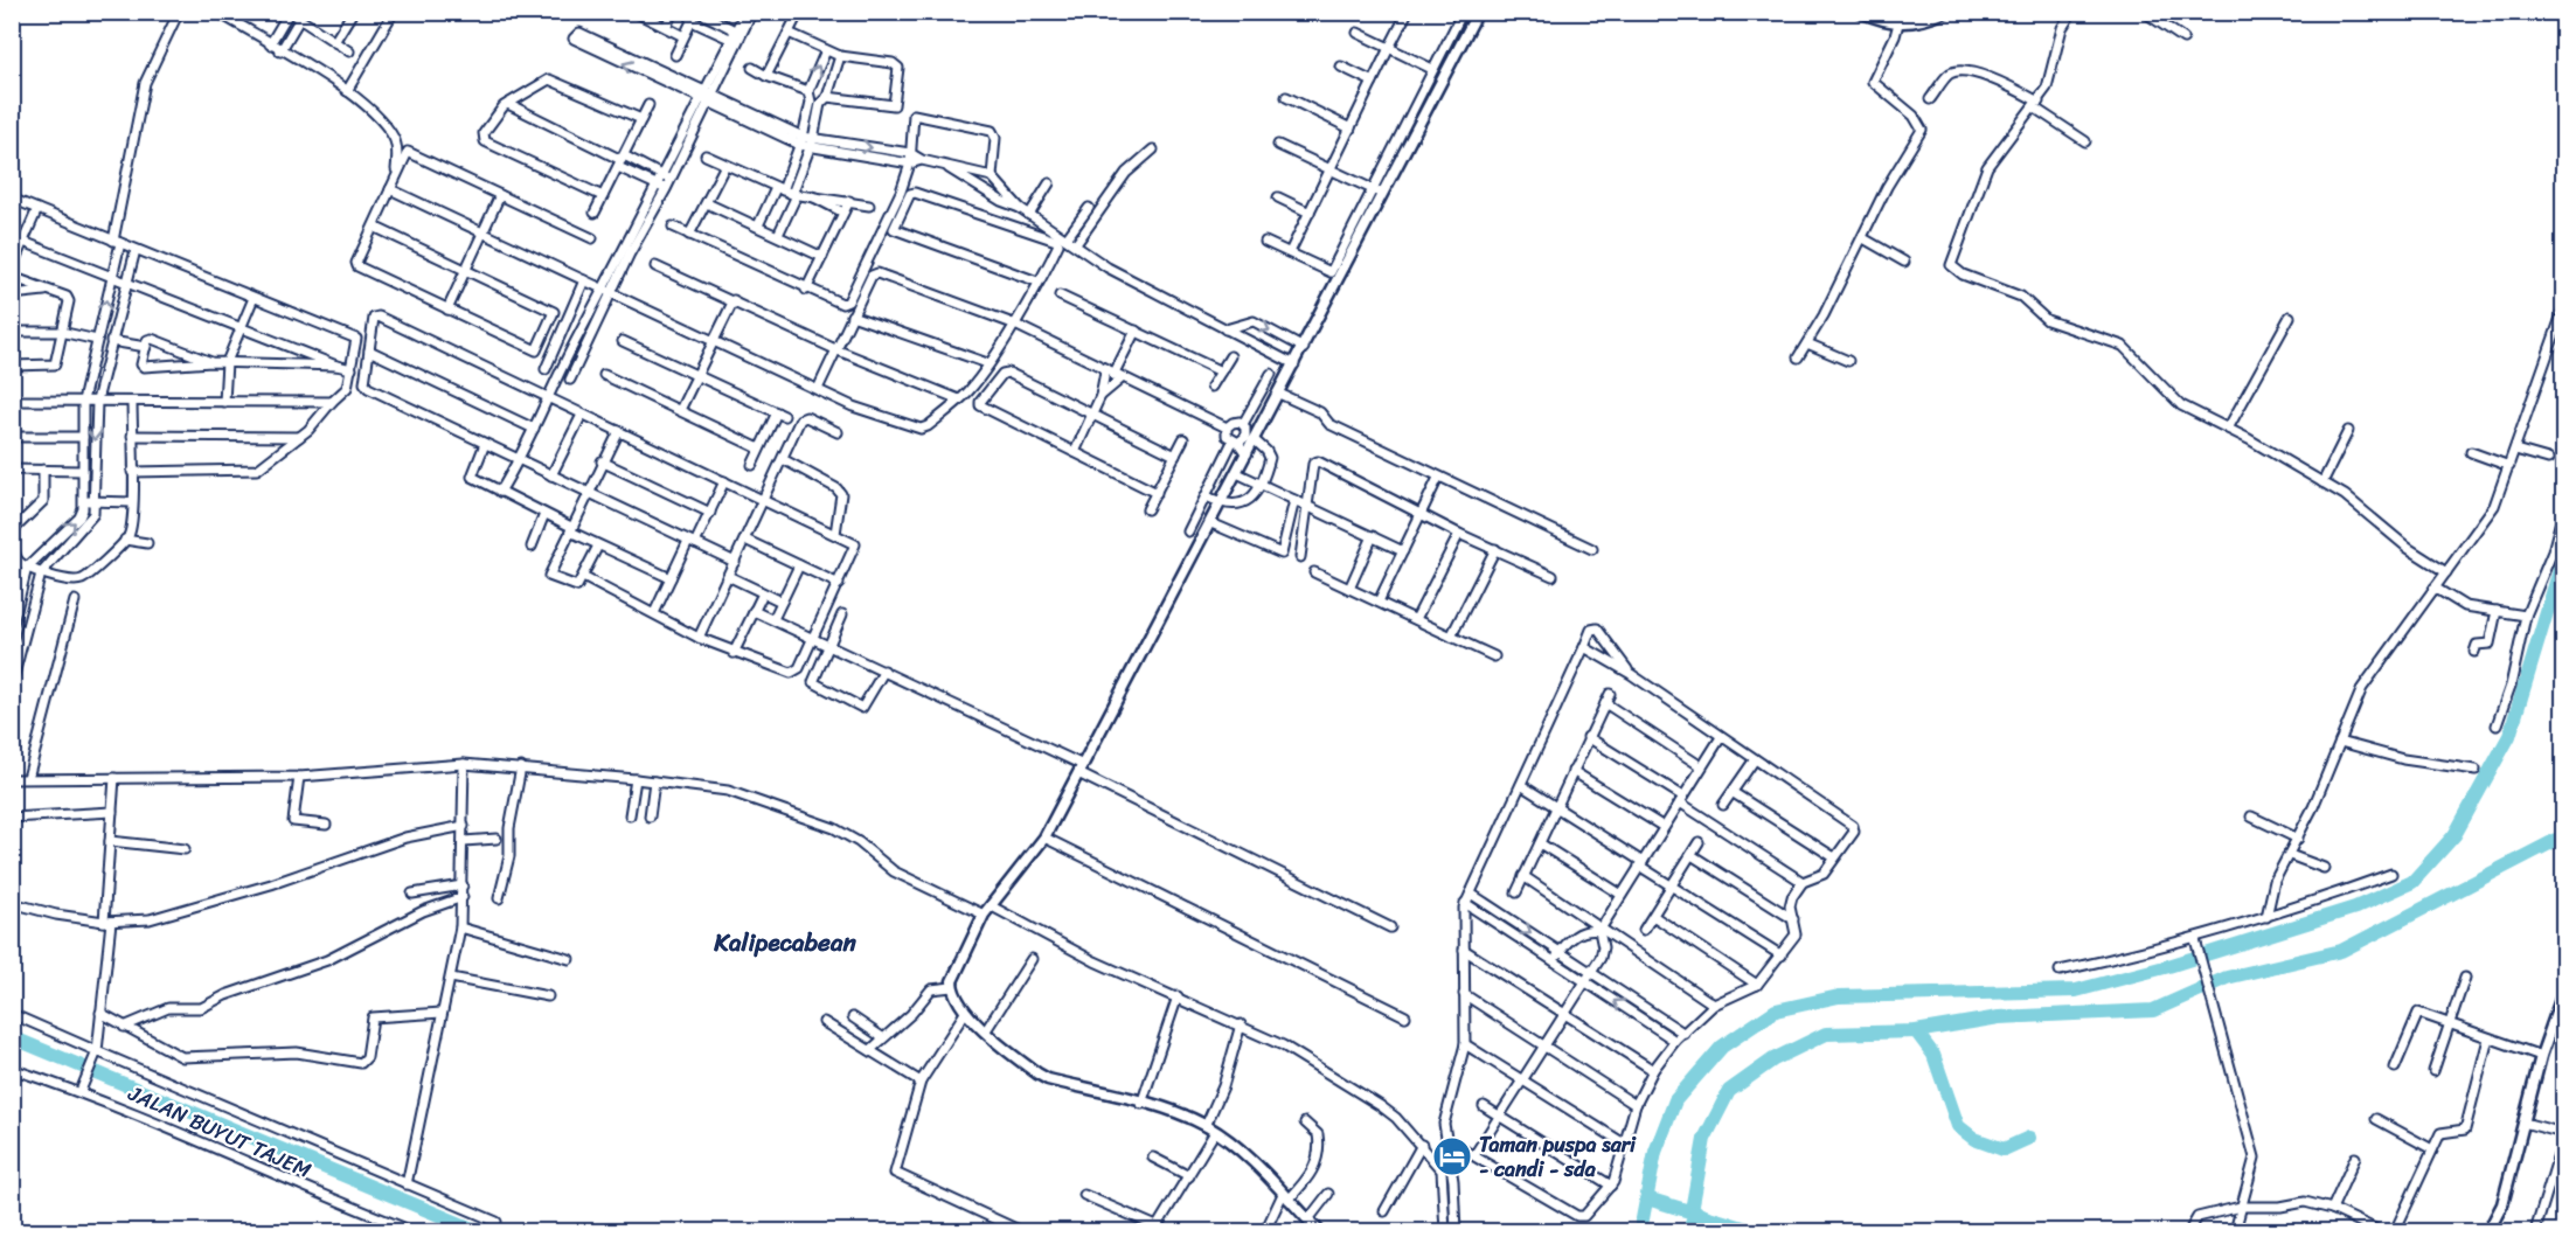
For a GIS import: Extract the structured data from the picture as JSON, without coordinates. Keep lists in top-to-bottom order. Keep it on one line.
{"streets":{"street":["JALAN BUYUT TAJEM"]},"districts":["Kalipecabean"],"places":{"hotel":["Taman puspa sari - candi - sda"]}}
